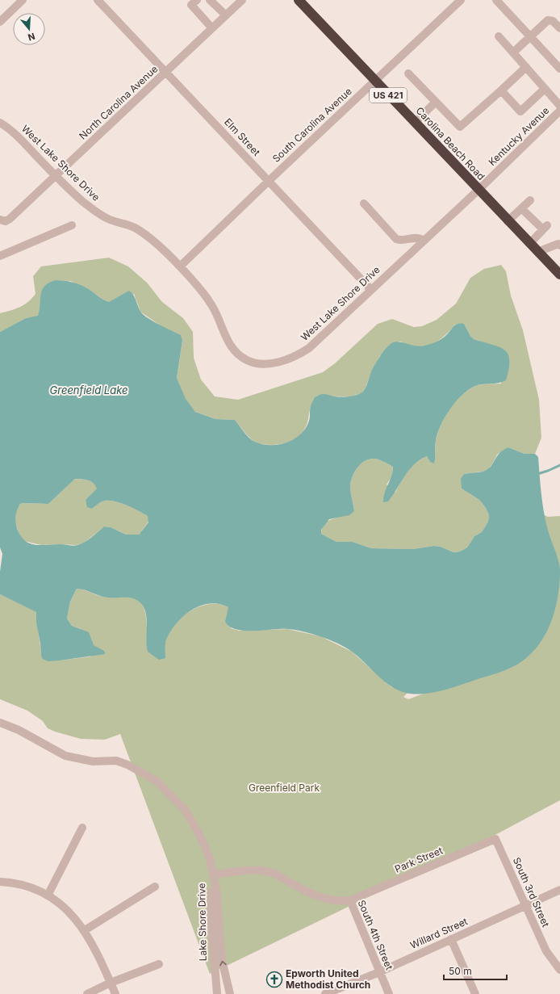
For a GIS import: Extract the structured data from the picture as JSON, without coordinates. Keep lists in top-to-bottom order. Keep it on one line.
{"streets":{"highway":["US 421","Carolina Beach Road"],"street":["North Carolina Avenue","South Carolina Avenue","Kentucky Avenue","Elm Street","West Lake Shore Drive","Park Street","South 3rd Street","Lake Shore Drive","Willard Street","South 4th Street"]},"crossings":[["North Carolina Avenue","Elm Street"],["North Carolina Avenue","West Lake Shore Drive"],["South Carolina Avenue","Elm Street"],["South Carolina Avenue","Carolina Beach Road"],["South Carolina Avenue","West Lake Shore Drive"],["Kentucky Avenue","Carolina Beach Road"],["Kentucky Avenue","West Lake Shore Drive"],["Elm Street","West Lake Shore Drive"],["Carolina Beach Road","West Lake Shore Drive"],["Park Street","South 3rd Street"],["Park Street","South 4th Street"],["South 3rd Street","Willard Street"],["Lake Shore Drive","South 4th Street"],["Willard Street","South 4th Street"]],"water":["Greenfield Lake"],"parks":["Greenfield Park"],"places":{"church":["Epworth United Methodist Church"]},"scale_bar":"50 m","north":"bottom"}
